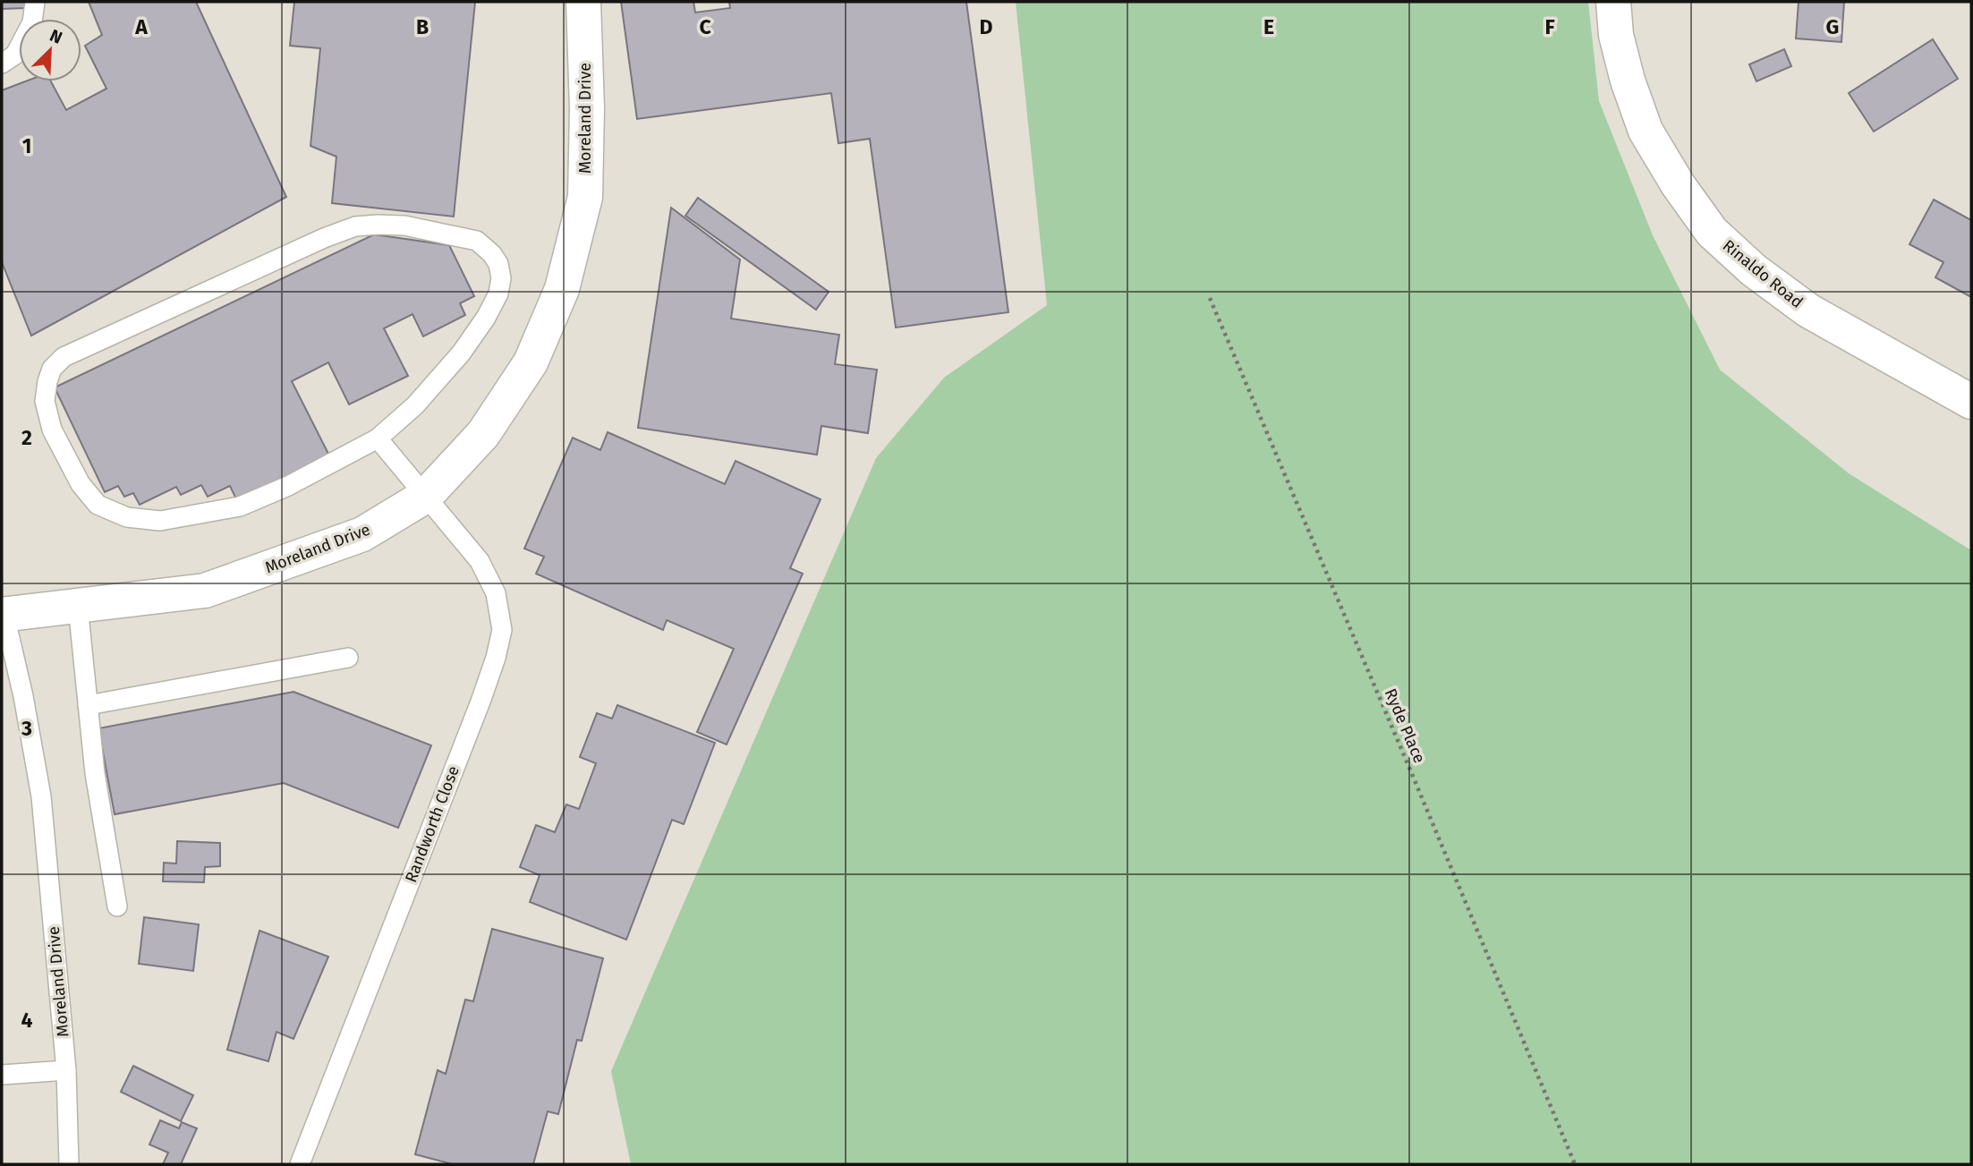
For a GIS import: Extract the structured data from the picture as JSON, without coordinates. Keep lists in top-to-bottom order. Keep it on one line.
{"streets":{"street":["Moreland Drive","Rinaldo Road"],"lane":["Randworth Close"],"path":["Ryde Place"]},"crossings":[["Moreland Drive","Randworth Close"]],"north":"top right","grid":{"columns":["A","B","C","D","E","F","G"],"rows":["1","2","3","4"]}}
